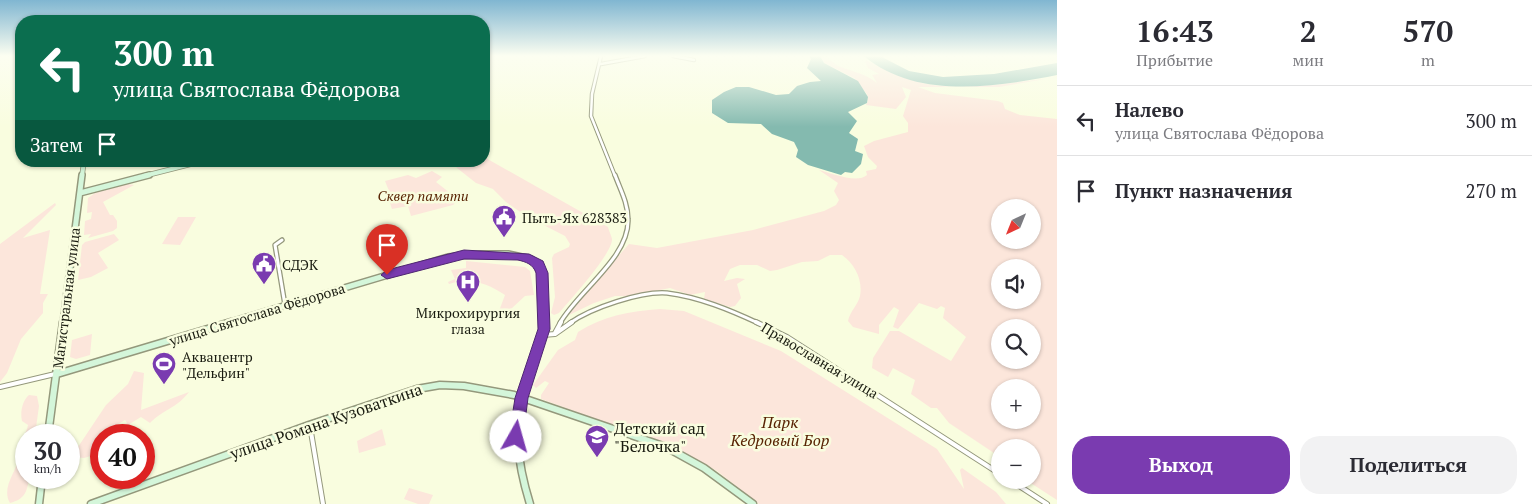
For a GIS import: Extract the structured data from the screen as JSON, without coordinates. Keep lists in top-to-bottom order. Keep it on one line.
{"streets":{"street":["Магистральная улица","улица Святослава Фёдорова","Православная улица","улица Романа Кузоваткина"]},"crossings":[["Магистральная улица","улица Святослава Фёдорова"],["улица Святослава Фёдорова","улица Романа Кузоваткина"]],"parks":["Сквер памяти","Парк Кедровый Бор"],"places":{"public building":["Пыть-Ях 628383","СДЭК"],"hospital":["Микрохирургия глаза"],"sports":["Аквацентр \"Дельфин\""],"school or university":["Детский сад \"Белочка\""]},"north":"bottom left","page":{"eta":["16:43","Прибытие","2","мин","570","m"],"turn":["300 m","улица Святослава Фёдорова"],"list":[{"name":"Налево","note":"улица Святослава Фёдорова","value":"300 m"},{"name":"Пункт назначения","value":"270 m"}],"then":"Затем","map_buttons":["+","−"],"speed":"30 km/h","limit":"40","buttons":["Выход","Поделиться"]}}
